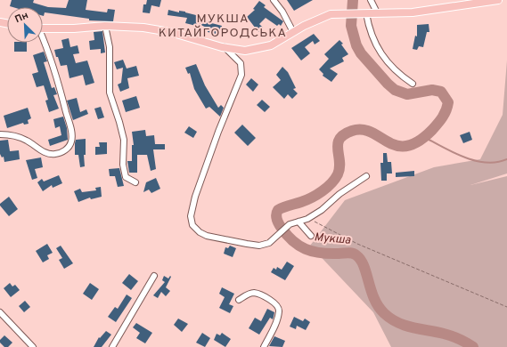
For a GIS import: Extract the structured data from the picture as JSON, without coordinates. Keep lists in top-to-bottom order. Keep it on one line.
{"districts":["МУКША КИТАЙГОРОДСЬКА"],"water":["Мукша"],"north":"top left"}
